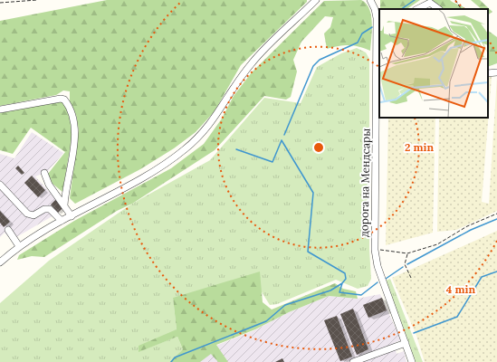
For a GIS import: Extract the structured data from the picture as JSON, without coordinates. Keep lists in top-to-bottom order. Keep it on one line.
{"streets":{"street":["дорога на Мендсары"]},"rings":["2 min","4 min"]}
